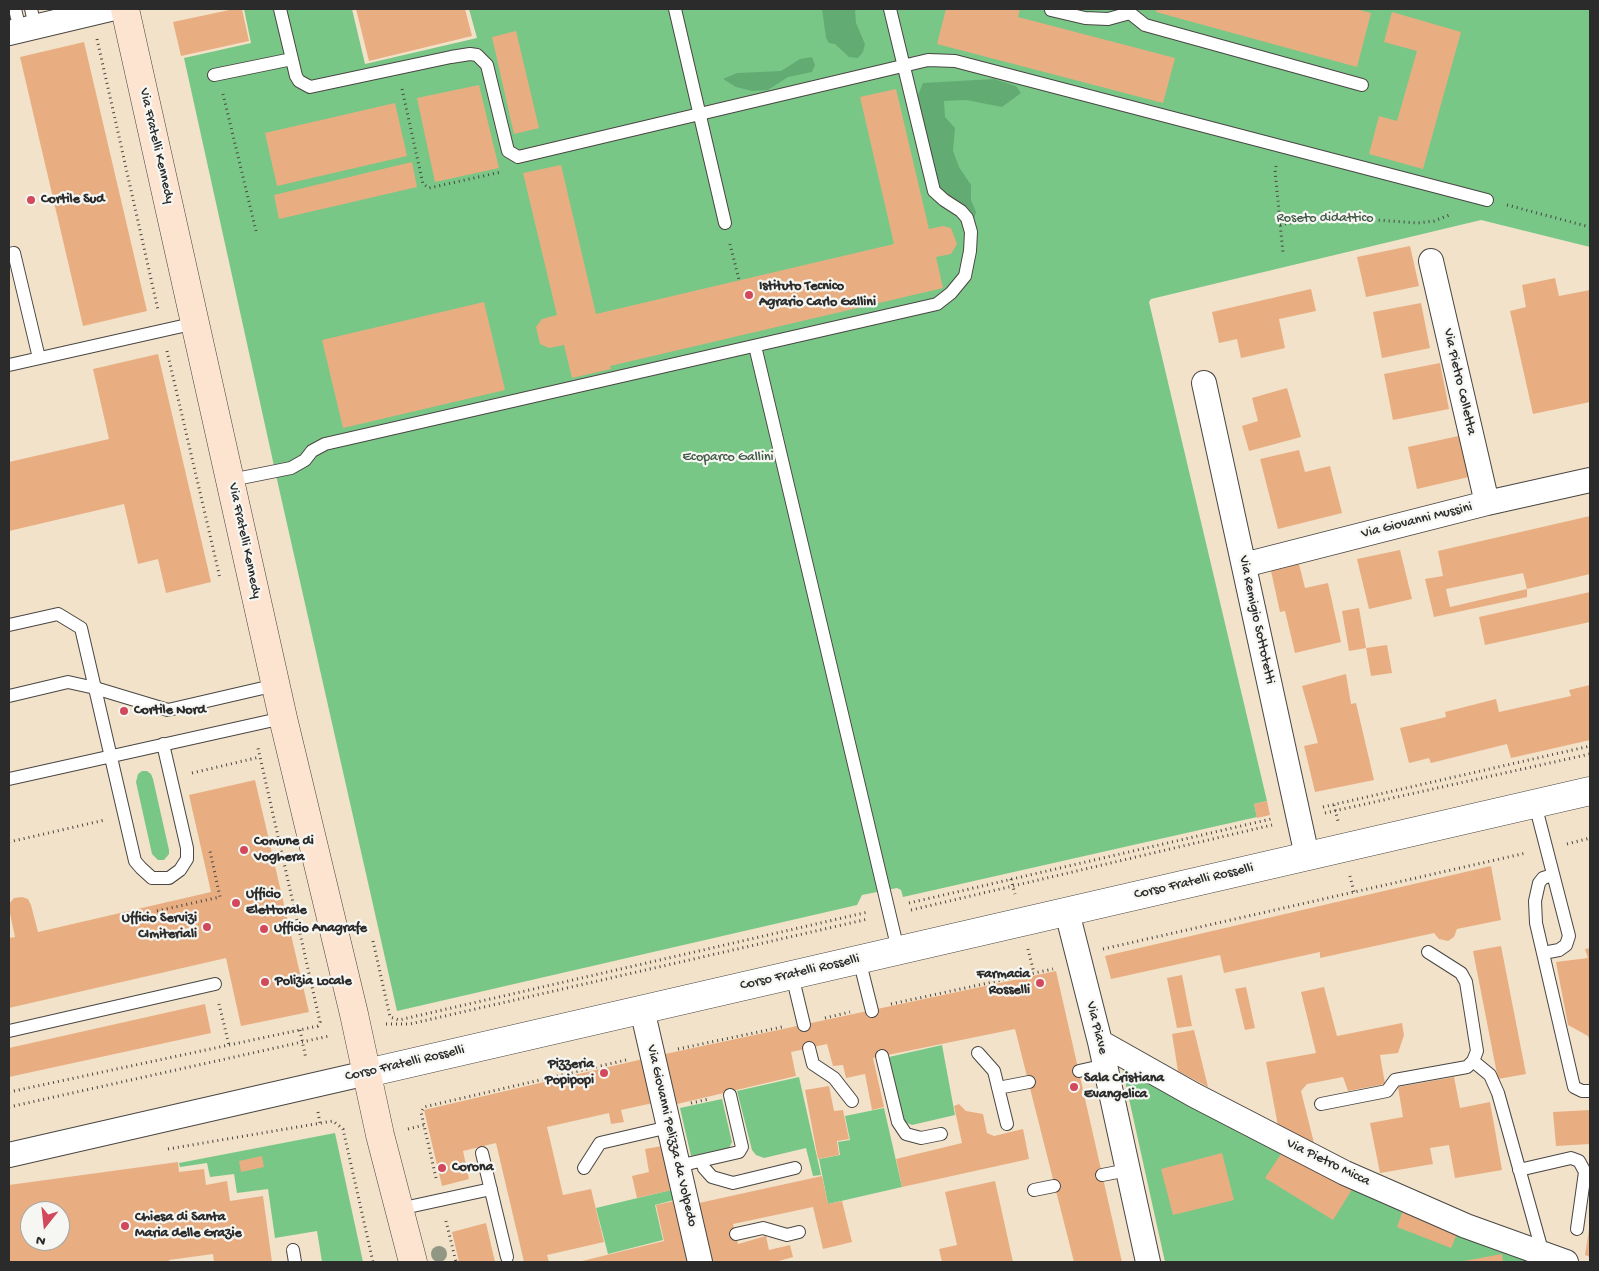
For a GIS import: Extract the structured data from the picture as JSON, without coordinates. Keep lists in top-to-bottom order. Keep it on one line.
{"streets":{"main road":["Via Fratelli Kennedy"],"street":["Via Pietro Colletta","Via Giovanni Mussini","Via Remigio Sottotetti","Corso Fratelli Rosselli","Via Piave","Via Giovanni Pelizza da Volpedo","Via Pietro Micca"]},"crossings":[["Via Fratelli Kennedy","Corso Fratelli Rosselli"],["Via Pietro Colletta","Via Giovanni Mussini"],["Via Giovanni Mussini","Via Remigio Sottotetti"],["Via Remigio Sottotetti","Corso Fratelli Rosselli"],["Corso Fratelli Rosselli","Via Piave"],["Corso Fratelli Rosselli","Via Giovanni Pelizza da Volpedo"],["Via Piave","Via Pietro Micca"]],"parks":["Roseto didattico","Ecoparco Gallini"],"places":["Cortile Sud","Istituto Tecnico Agrario Carlo Gallini","Cortile Nord","Comune di Voghera","Ufficio Elettorale","Ufficio Servizi CImiteriali","Ufficio Anagrafe","Polizia Locale","Farmacia Rosselli","Pizzeria Popipopi","Sala Cristiana Evangelica","Corona","Chiesa di Santa Maria delle Grazie"],"north":"bottom"}
